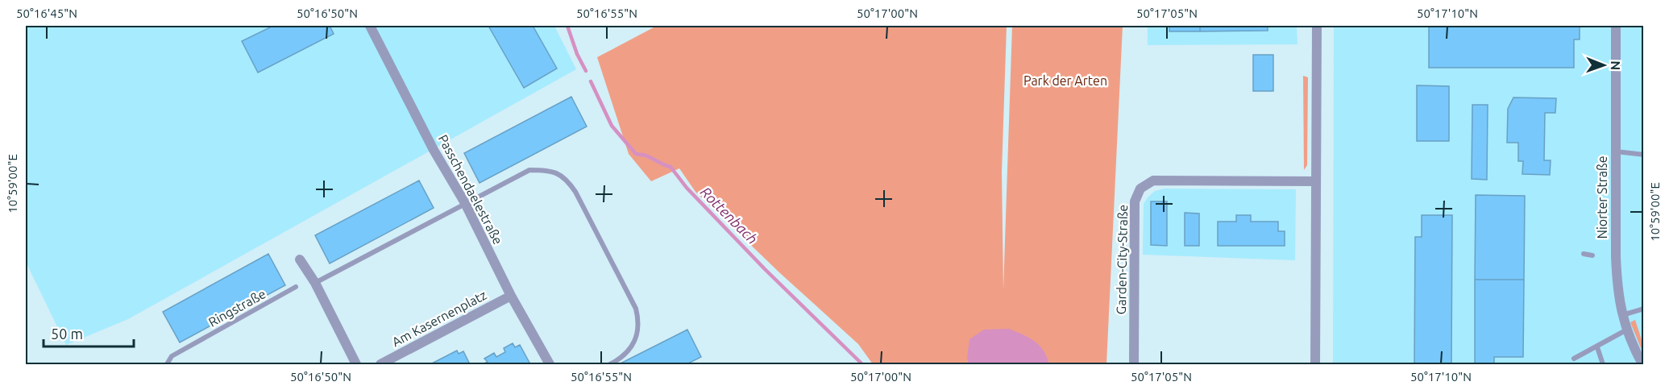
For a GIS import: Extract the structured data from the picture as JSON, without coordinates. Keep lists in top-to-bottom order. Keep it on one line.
{"streets":{"street":["Passchendaelestraße","Niorter Straße","Garden-City-Straße","Am Kasernenplatz"],"lane":["Ringstraße"]},"crossings":[["Passchendaelestraße","Am Kasernenplatz"]],"water":["Rottenbach"],"parks":["Park der Arten"],"scale_bar":"50 m","north":"right","coordinates":["50°16'45\"N","50°16'50\"N","50°16'55\"N","50°17'00\"N","50°17'05\"N","50°17'10\"N","10°59'00\"E"]}
